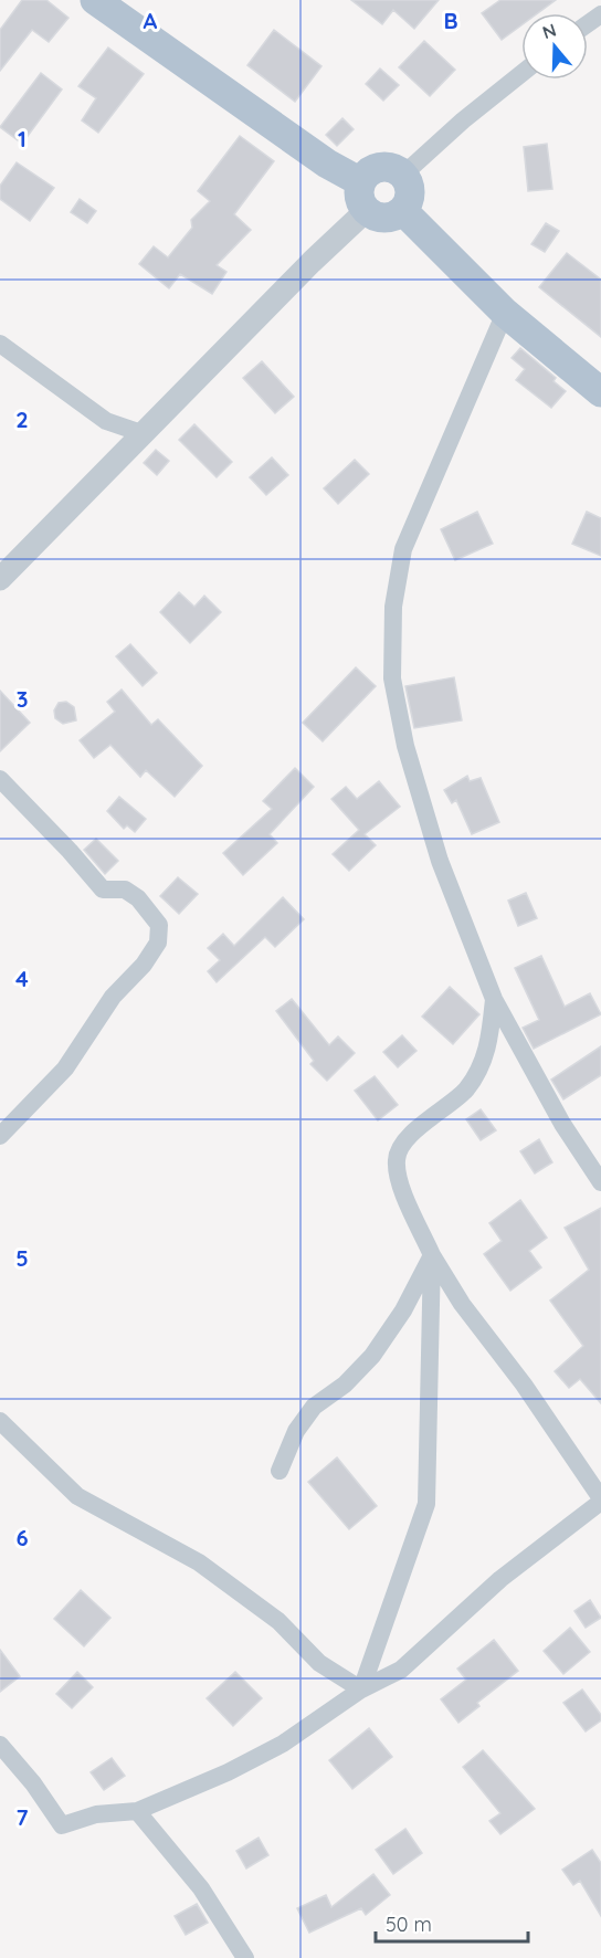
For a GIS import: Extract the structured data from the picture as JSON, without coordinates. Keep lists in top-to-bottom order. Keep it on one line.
{"scale_bar":"50 m","north":"top","grid":{"columns":["A","B"],"rows":["1","2","3","4","5","6","7"]}}
